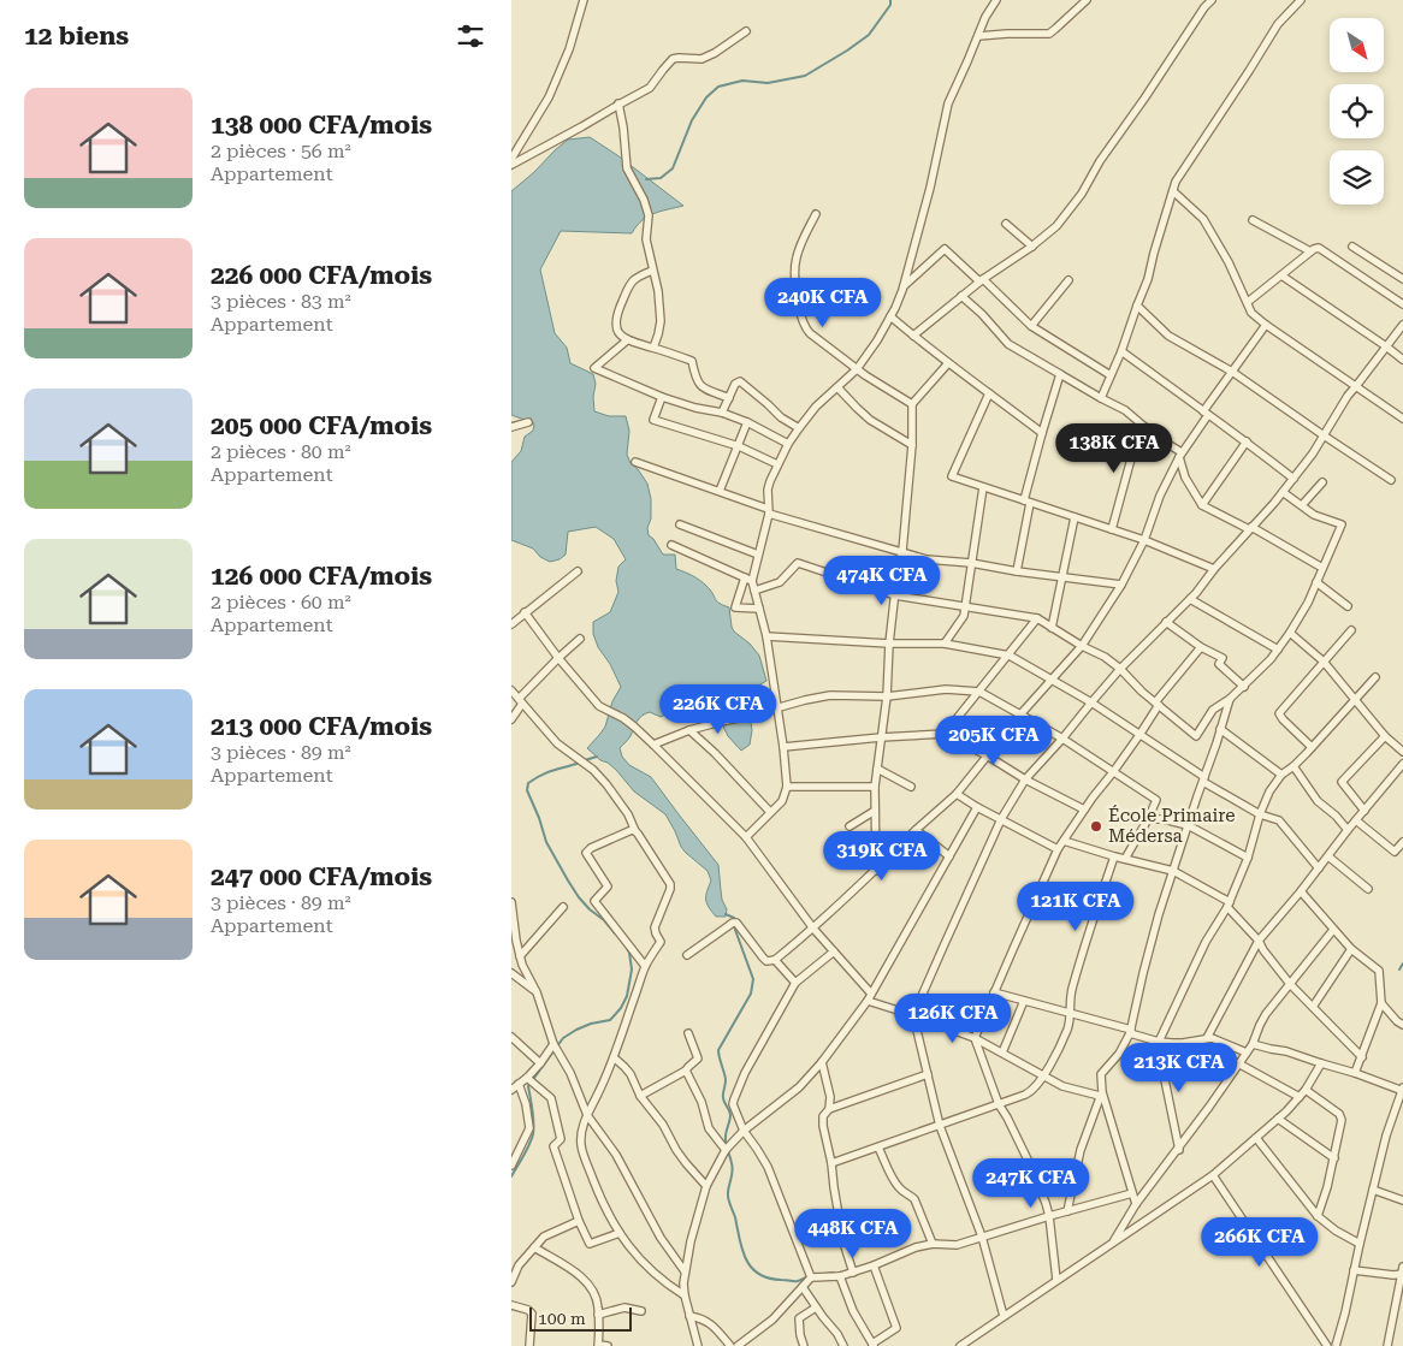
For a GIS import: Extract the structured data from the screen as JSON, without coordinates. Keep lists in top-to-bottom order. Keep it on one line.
{"places":["École Primaire Médersa"],"scale_bar":"100 m","north":"bottom right","page":{"heading":"12 biens","list":[{"name":"138 000 CFA/mois","note":"2 pièces · 56 m² · Appartement"},{"name":"226 000 CFA/mois","note":"3 pièces · 83 m² · Appartement"},{"name":"205 000 CFA/mois","note":"2 pièces · 80 m² · Appartement"},{"name":"126 000 CFA/mois","note":"2 pièces · 60 m² · Appartement"},{"name":"213 000 CFA/mois","note":"3 pièces · 89 m² · Appartement"},{"name":"247 000 CFA/mois","note":"3 pièces · 89 m² · Appartement"}],"price":["240K CFA","138K CFA","474K CFA","226K CFA","205K CFA","319K CFA","121K CFA","126K CFA","213K CFA","247K CFA","448K CFA","266K CFA"],"scale":"100 m"}}
